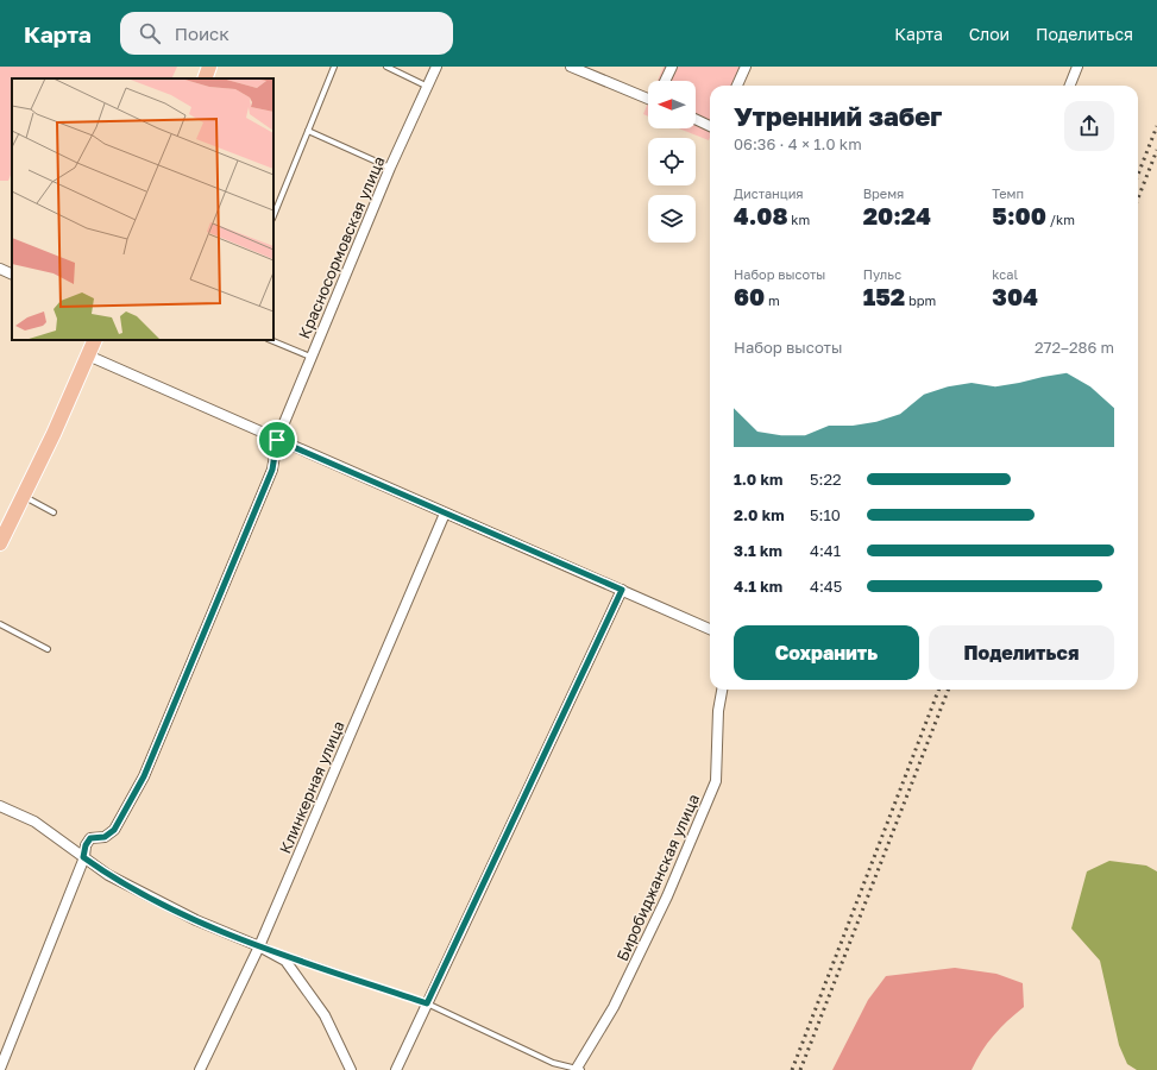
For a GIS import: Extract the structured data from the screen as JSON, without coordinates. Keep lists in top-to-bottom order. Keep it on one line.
{"streets":{"street":["Красносормовская улица","Клинкерная улица","Биробиджанская улица"]},"north":"left","page":{"header":"Карта","search":"Поиск","nav":["Карта","Слои","Поделиться"],"heading":["Утренний забег","06:36 · 4 × 1.0 km"],"stats":[["Дистанция","4.08 km"],["Время","20:24"],["Темп","5:00 /km"],["Набор высоты","60 m"],["Пульс","152 bpm"],["kcal","304"]],"chart":["Набор высоты","272–286 m"],"list":[{"name":"1.0 km","note":"5:22"},{"name":"2.0 km","note":"5:10"},{"name":"3.1 km","note":"4:41"},{"name":"4.1 km","note":"4:45"}],"buttons":["Сохранить","Поделиться"]}}
